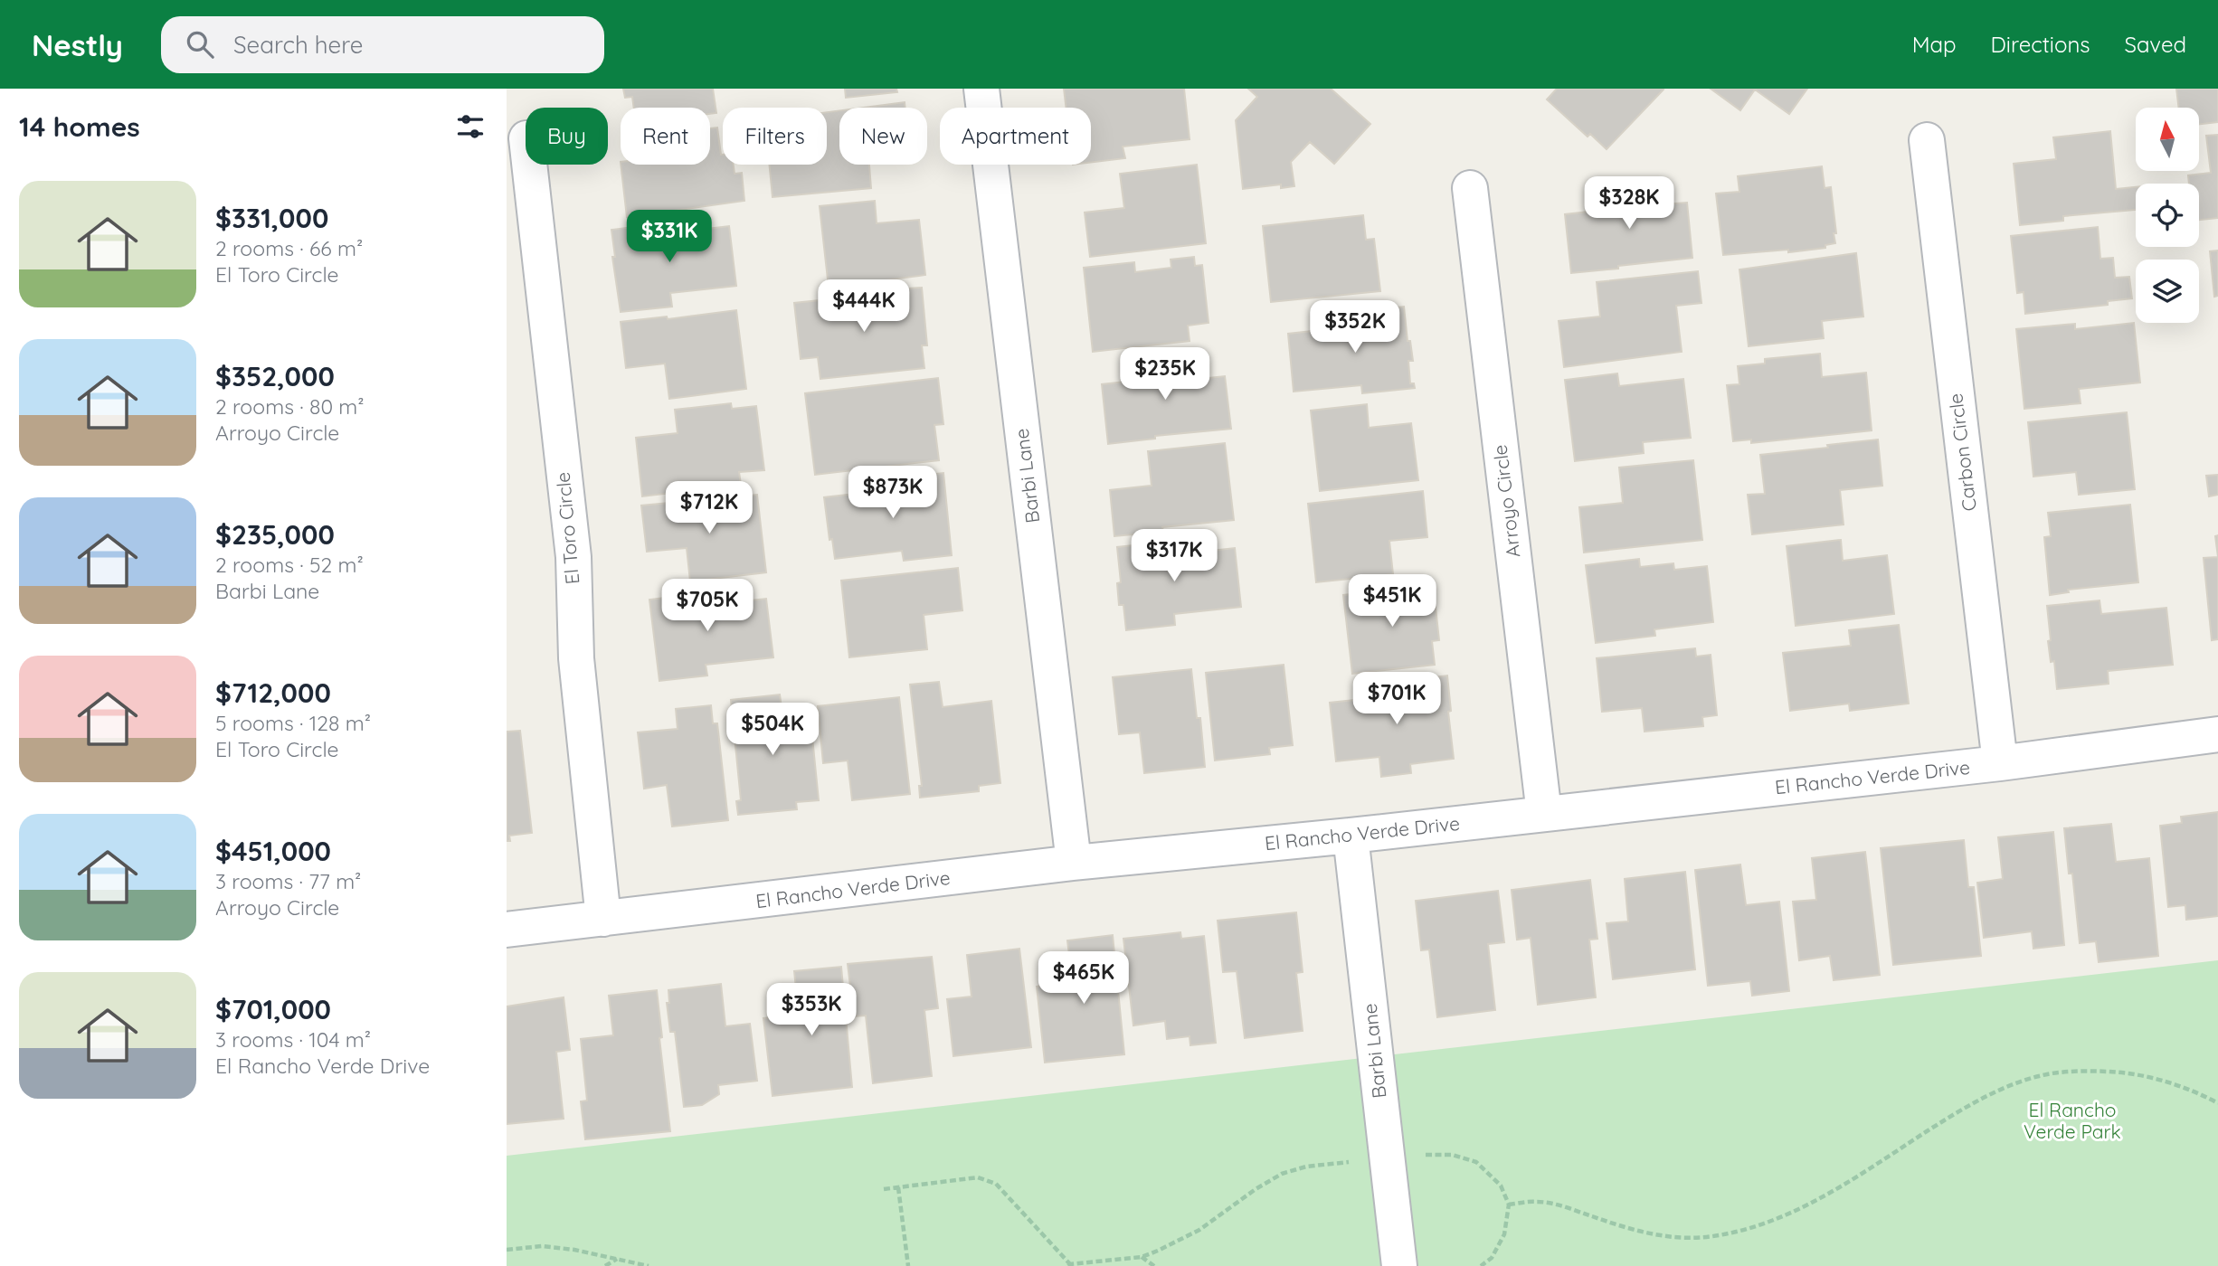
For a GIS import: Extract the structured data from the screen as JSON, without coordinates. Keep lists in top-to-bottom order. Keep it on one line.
{"streets":{"street":["Carbon Circle","Barbi Lane","Arroyo Circle","El Toro Circle","El Rancho Verde Drive"]},"crossings":[["Carbon Circle","El Rancho Verde Drive"],["Barbi Lane","El Rancho Verde Drive"],["Arroyo Circle","El Rancho Verde Drive"],["El Toro Circle","El Rancho Verde Drive"]],"parks":["El Rancho Verde Park"],"north":"top","page":{"header":"Nestly","search":"Search here","nav":["Map","Directions","Saved"],"heading":"14 homes","chip":["Buy","Rent","Filters","New","Apartment"],"list":[{"name":"$331,000","note":"2 rooms · 66 m² · El Toro Circle"},{"name":"$352,000","note":"2 rooms · 80 m² · Arroyo Circle"},{"name":"$235,000","note":"2 rooms · 52 m² · Barbi Lane"},{"name":"$712,000","note":"5 rooms · 128 m² · El Toro Circle"},{"name":"$451,000","note":"3 rooms · 77 m² · Arroyo Circle"},{"name":"$701,000","note":"3 rooms · 104 m² · El Rancho Verde Drive"}],"price":["$328K","$331K","$444K","$352K","$235K","$873K","$712K","$317K","$451K","$705K","$701K","$504K","$465K","$353K"]}}
